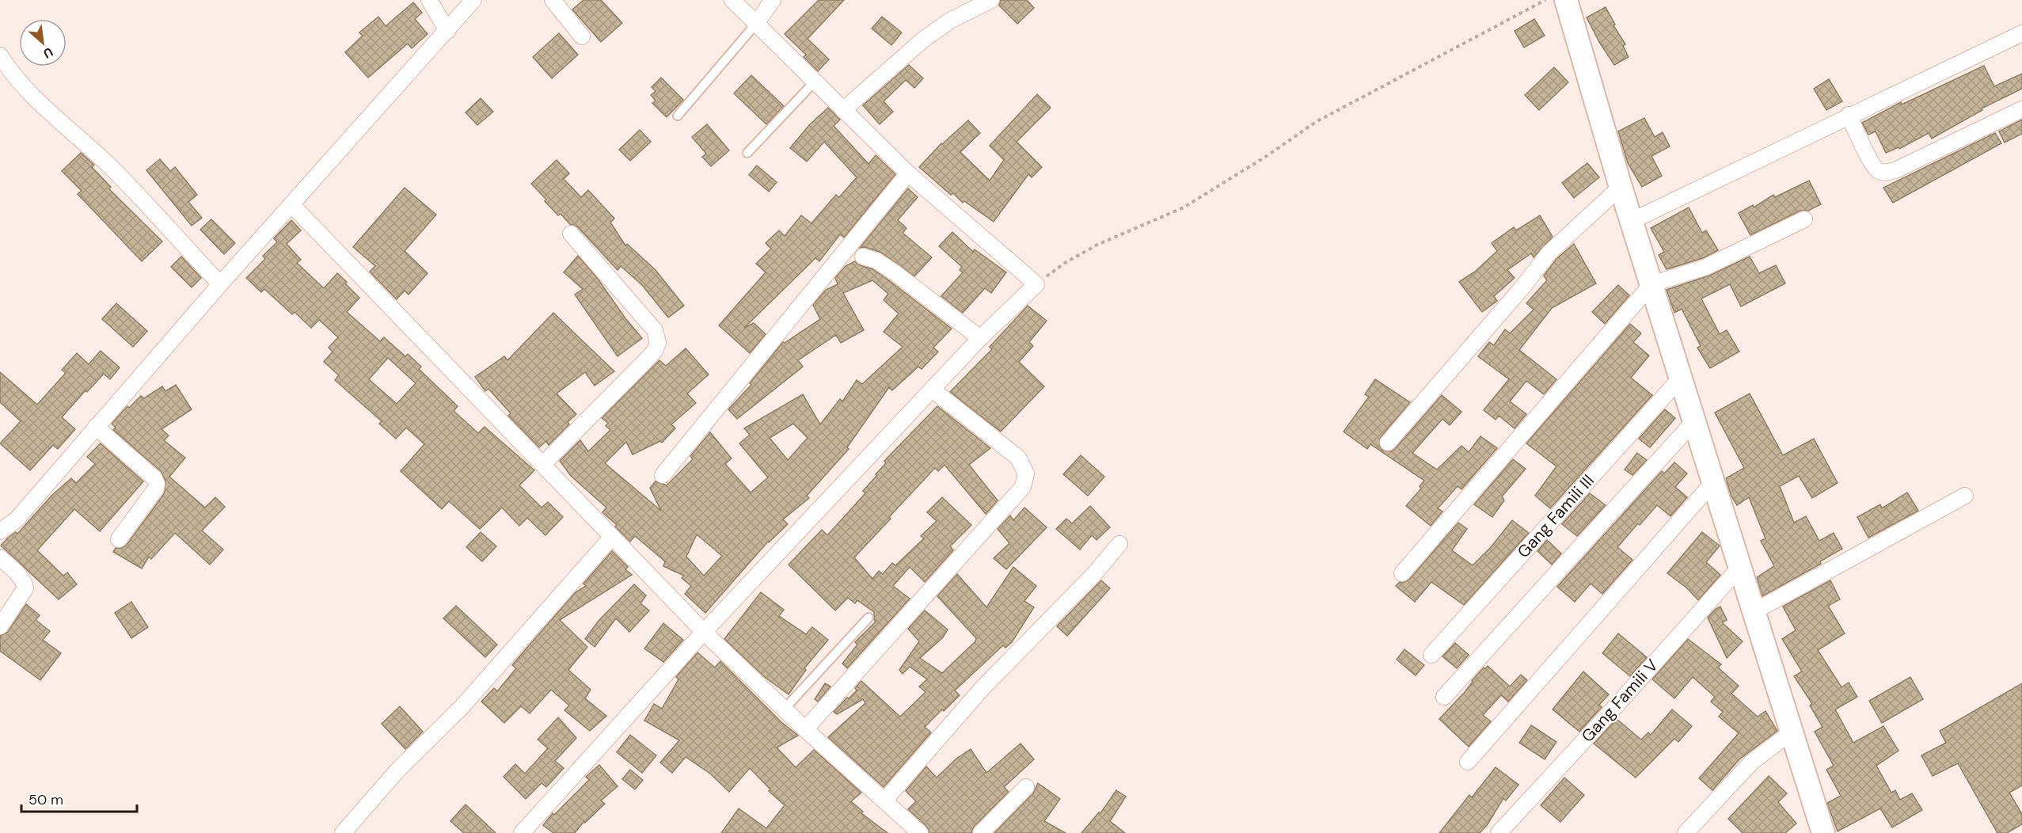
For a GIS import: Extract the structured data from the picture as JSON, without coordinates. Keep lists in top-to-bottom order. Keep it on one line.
{"streets":{"street":["Gang Famili III","Gang Famili V"]},"scale_bar":"50 m","north":"bottom right"}
